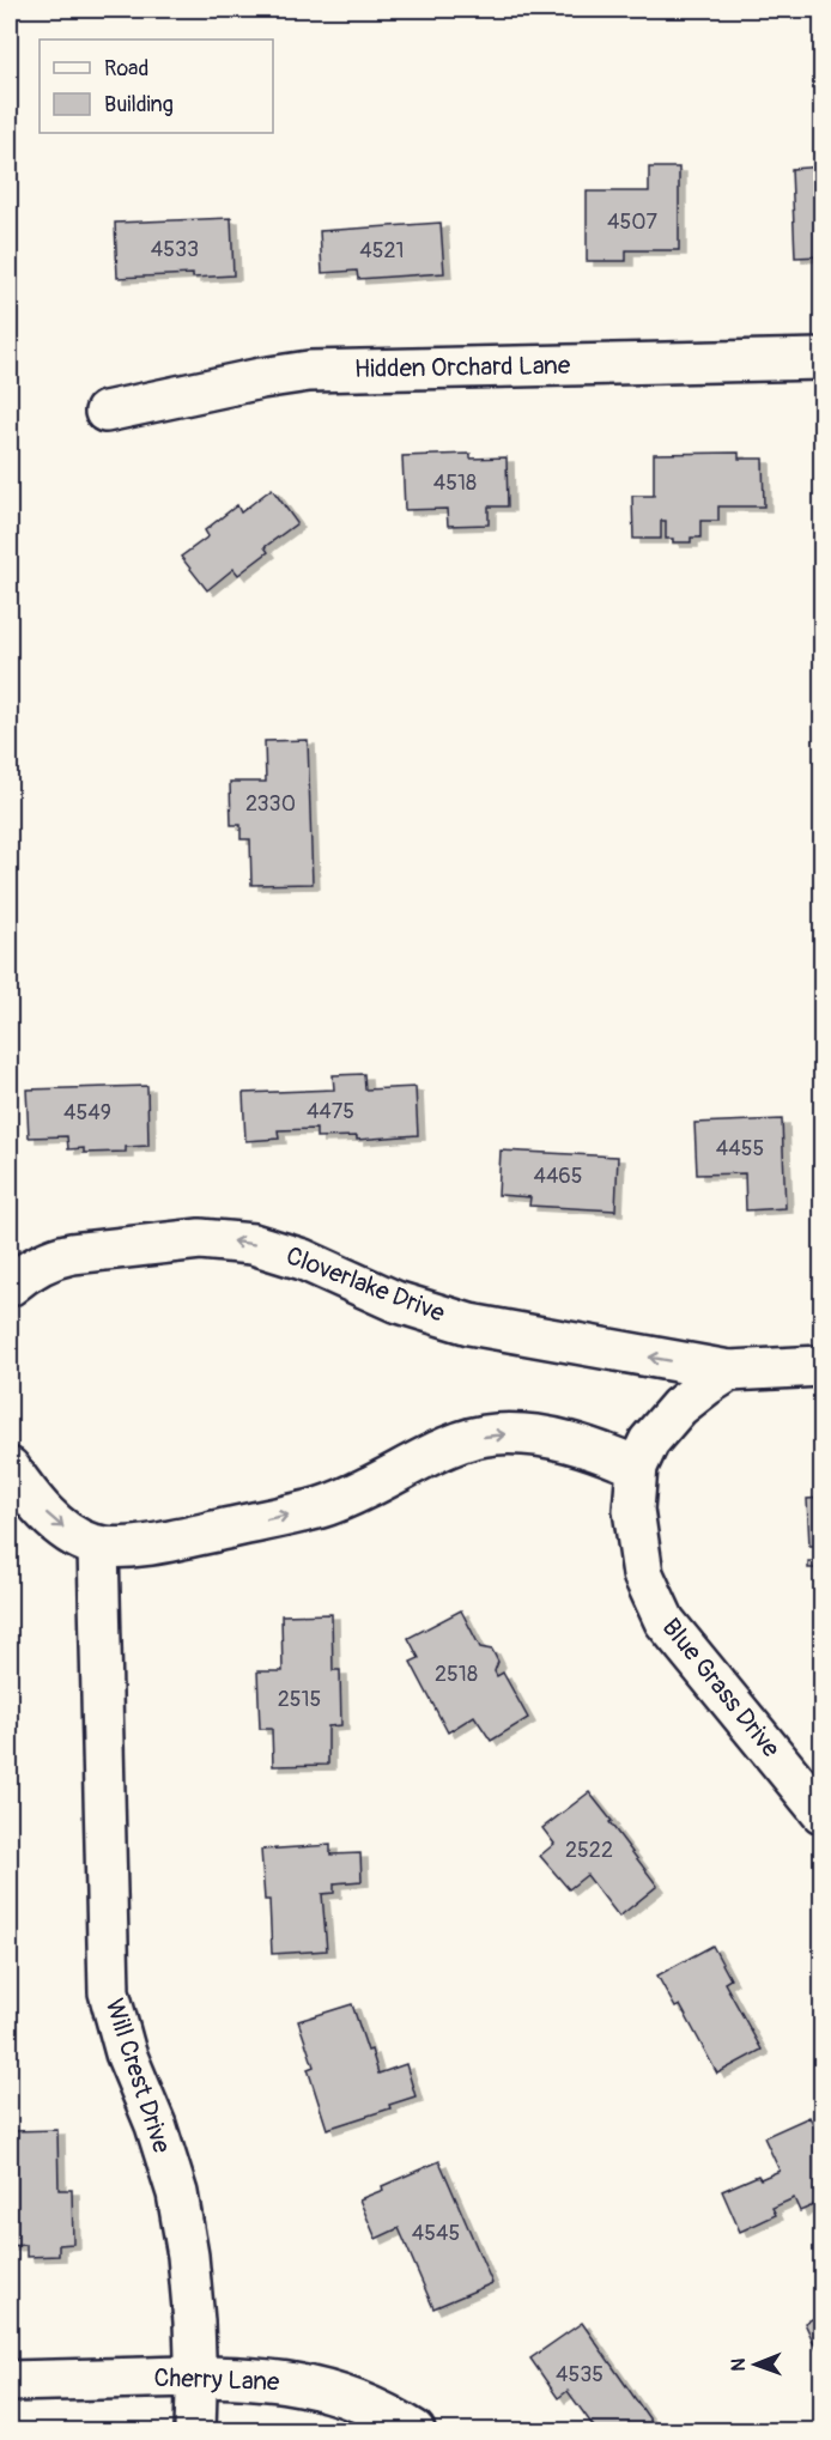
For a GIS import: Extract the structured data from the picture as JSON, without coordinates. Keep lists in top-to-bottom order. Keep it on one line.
{"streets":{"street":["Hidden Orchard Lane","Cloverlake Drive","Blue Grass Drive","Will Crest Drive","Cherry Lane"]},"crossings":[["Will Crest Drive","Cherry Lane"]],"house_numbers":["4507","4533","4521","4518","2330","4475","4549","4455","4465","2518","2515","2522","4545","4535"],"legend":["Road","Building"],"north":"left"}
